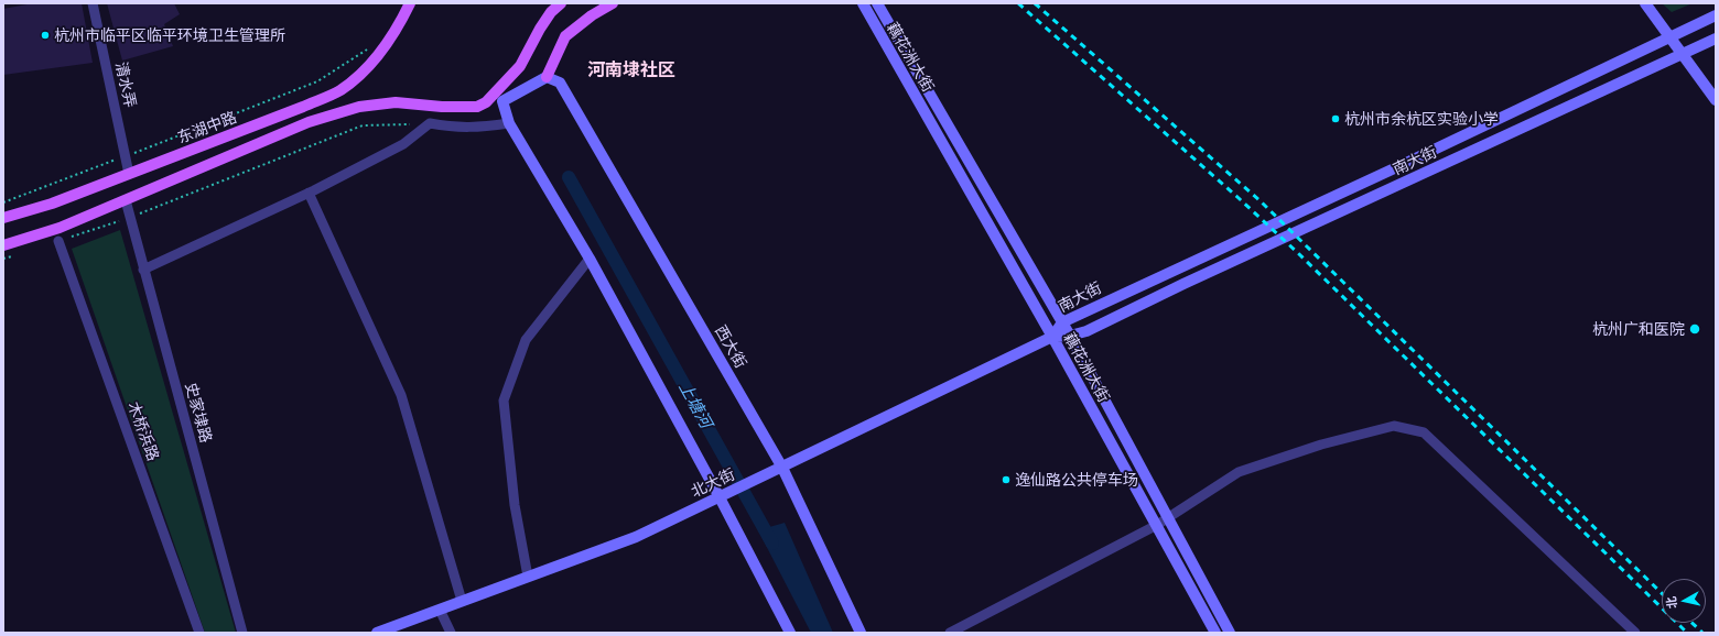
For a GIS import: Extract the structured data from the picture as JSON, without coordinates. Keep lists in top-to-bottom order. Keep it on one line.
{"streets":{"main road":["藕花洲大街","东湖中路","南大街","西大街","北大街"],"street":["清水弄","史家埭路","木桥浜路"]},"crossings":[["藕花洲大街","南大街"],["藕花洲大街","北大街"],["清水弄","东湖中路"],["南大街","北大街"],["西大街","北大街"]],"districts":["河南埭社区"],"water":["上塘河"],"places":["杭州市临平区临平环境卫生管理所","杭州市余杭区实验小学","杭州广和医院","逸仙路公共停车场"],"north":"left"}
